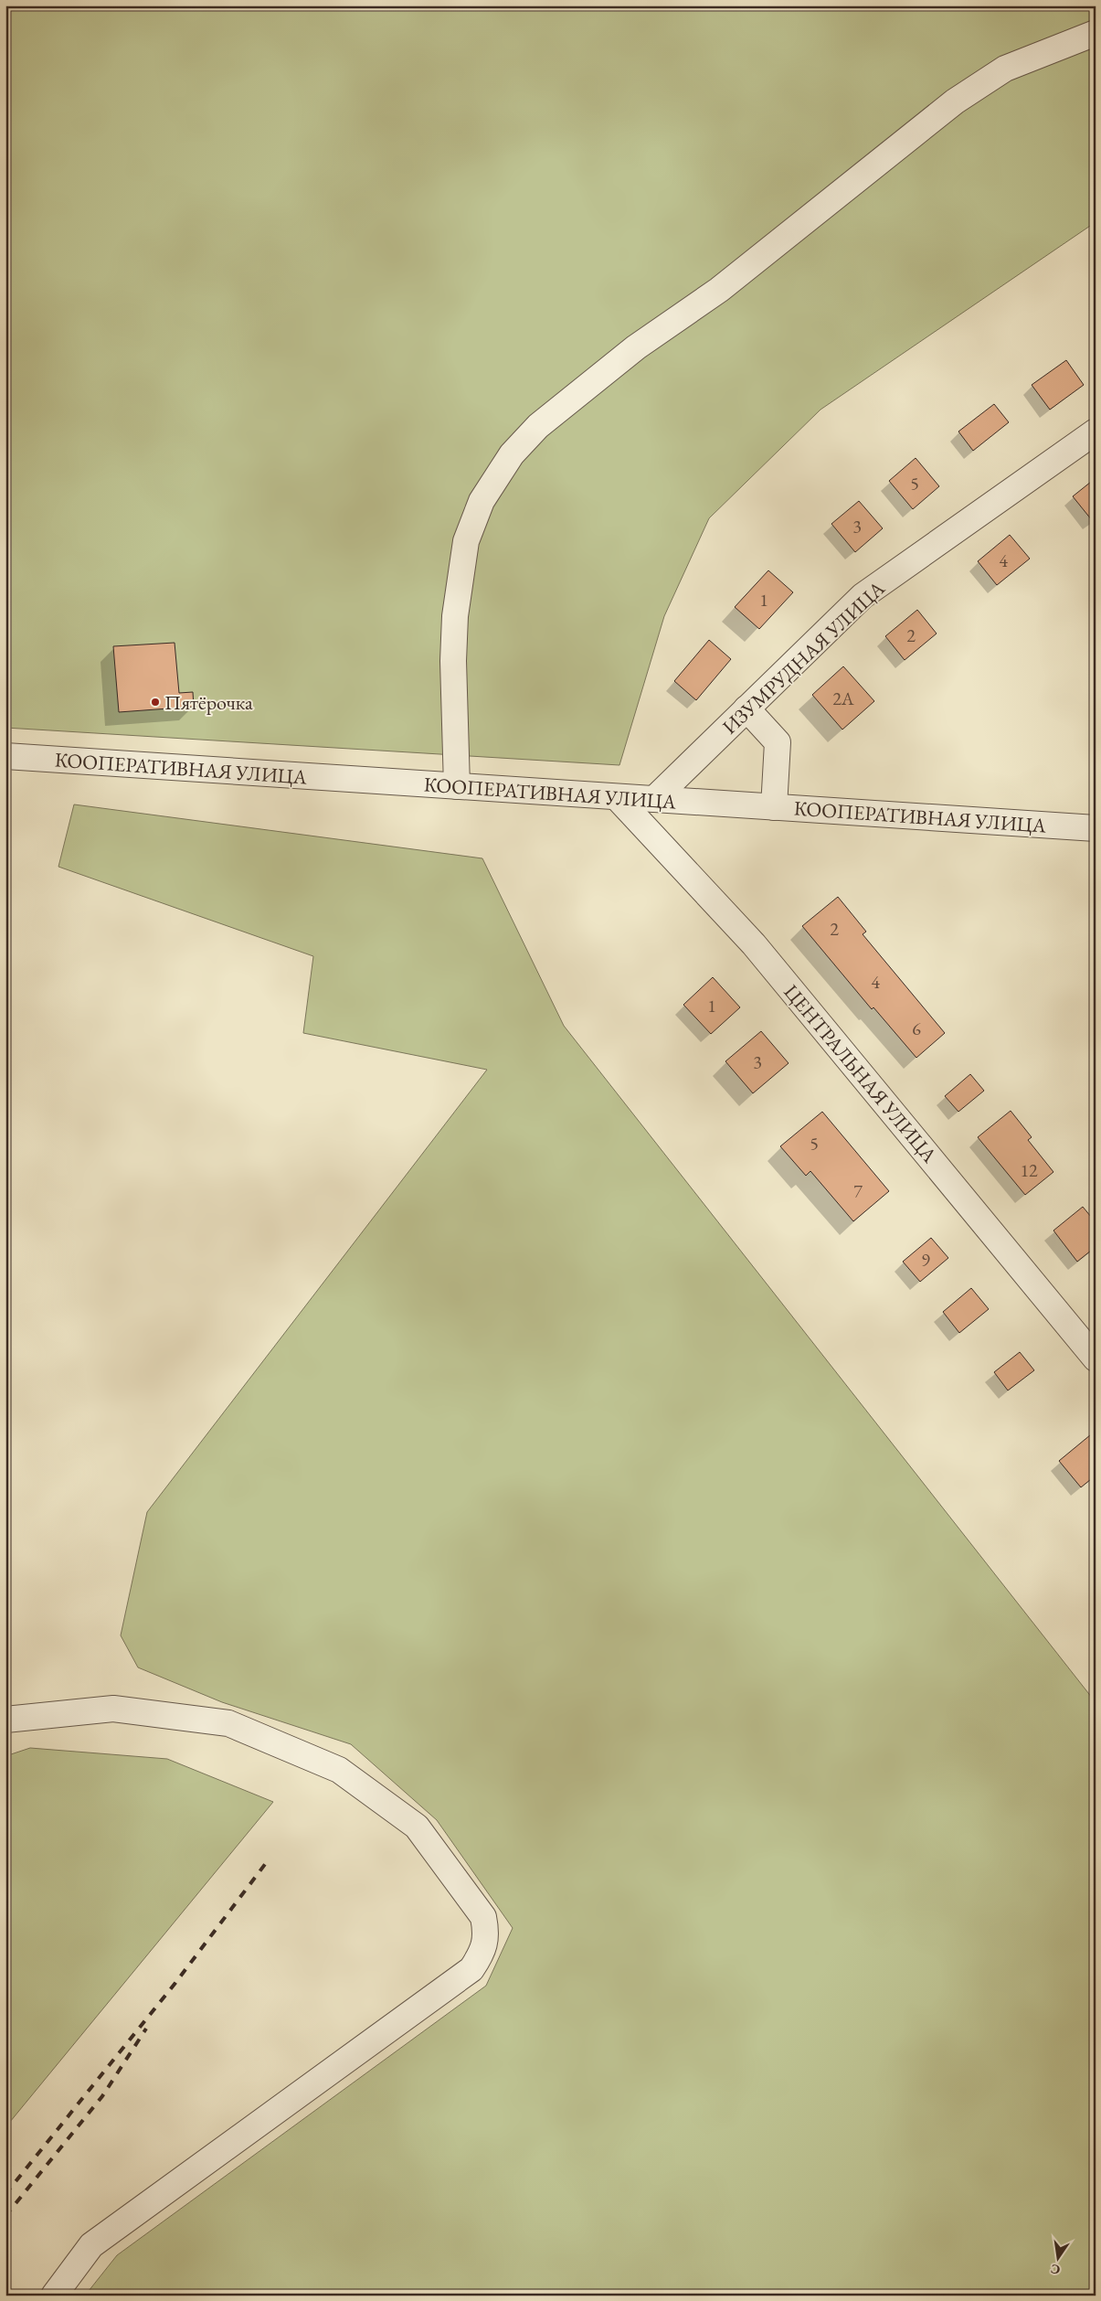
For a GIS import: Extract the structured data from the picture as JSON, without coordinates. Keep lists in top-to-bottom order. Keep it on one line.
{"streets":{"street":["ИЗУМРУДНАЯ УЛИЦА","КООПЕРАТИВНАЯ УЛИЦА","ЦЕНТРАЛЬНАЯ УЛИЦА"]},"crossings":[["ИЗУМРУДНАЯ УЛИЦА","КООПЕРАТИВНАЯ УЛИЦА"],["КООПЕРАТИВНАЯ УЛИЦА","ЦЕНТРАЛЬНАЯ УЛИЦА"]],"places":["Пятёрочка"],"house_numbers":["5","3","4","1","2","2А","2","4","1","6","3","5","12","7","9"],"north":"bottom"}
